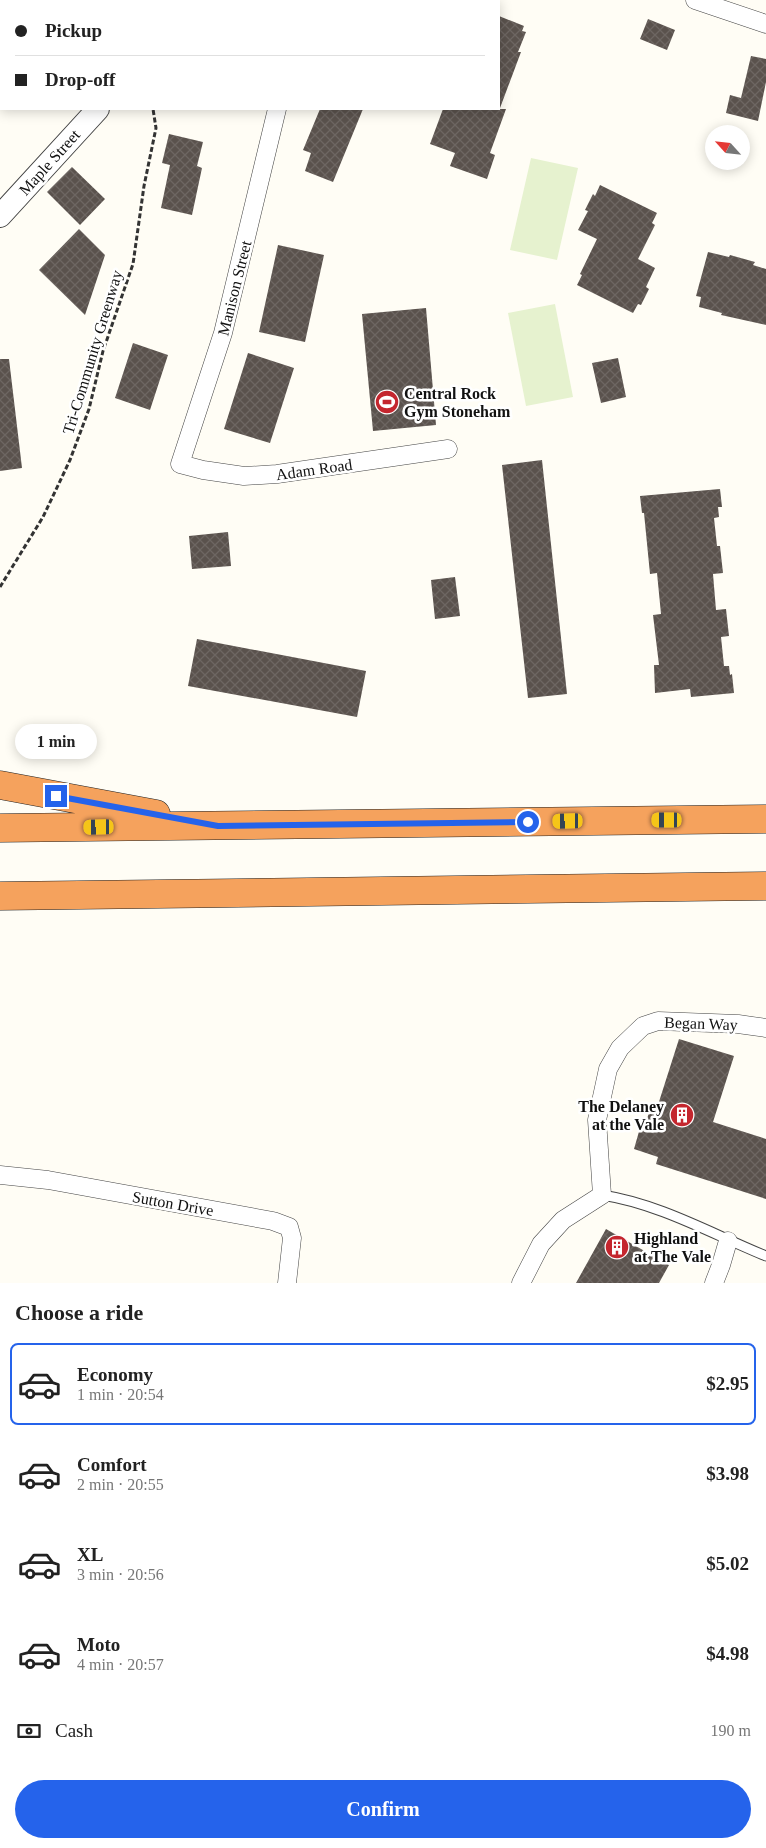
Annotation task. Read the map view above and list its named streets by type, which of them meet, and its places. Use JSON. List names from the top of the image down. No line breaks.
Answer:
{"streets":{"street":["Maple Street","Manison Street","Adam Road","Began Way","Sutton Drive"],"path":["Tri-Community Greenway"]},"crossings":[["Manison Street","Adam Road"]],"places":{"sports":["Central Rock Gym Stoneham"],"building":["The Delaney at the Vale","Highland at The Vale"]},"north":"top left","page":{"banner":["Pickup","Drop-off"],"bubble":"1 min","heading":"Choose a ride","list":[{"name":"Economy","note":"1 min · 20:54","value":"$2.95"},{"name":"Comfort","note":"2 min · 20:55","value":"$3.98"},{"name":"XL","note":"3 min · 20:56","value":"$5.02"},{"name":"Moto","note":"4 min · 20:57","value":"$4.98"}],"pay":["Cash","190 m"],"buttons":"Confirm"}}
